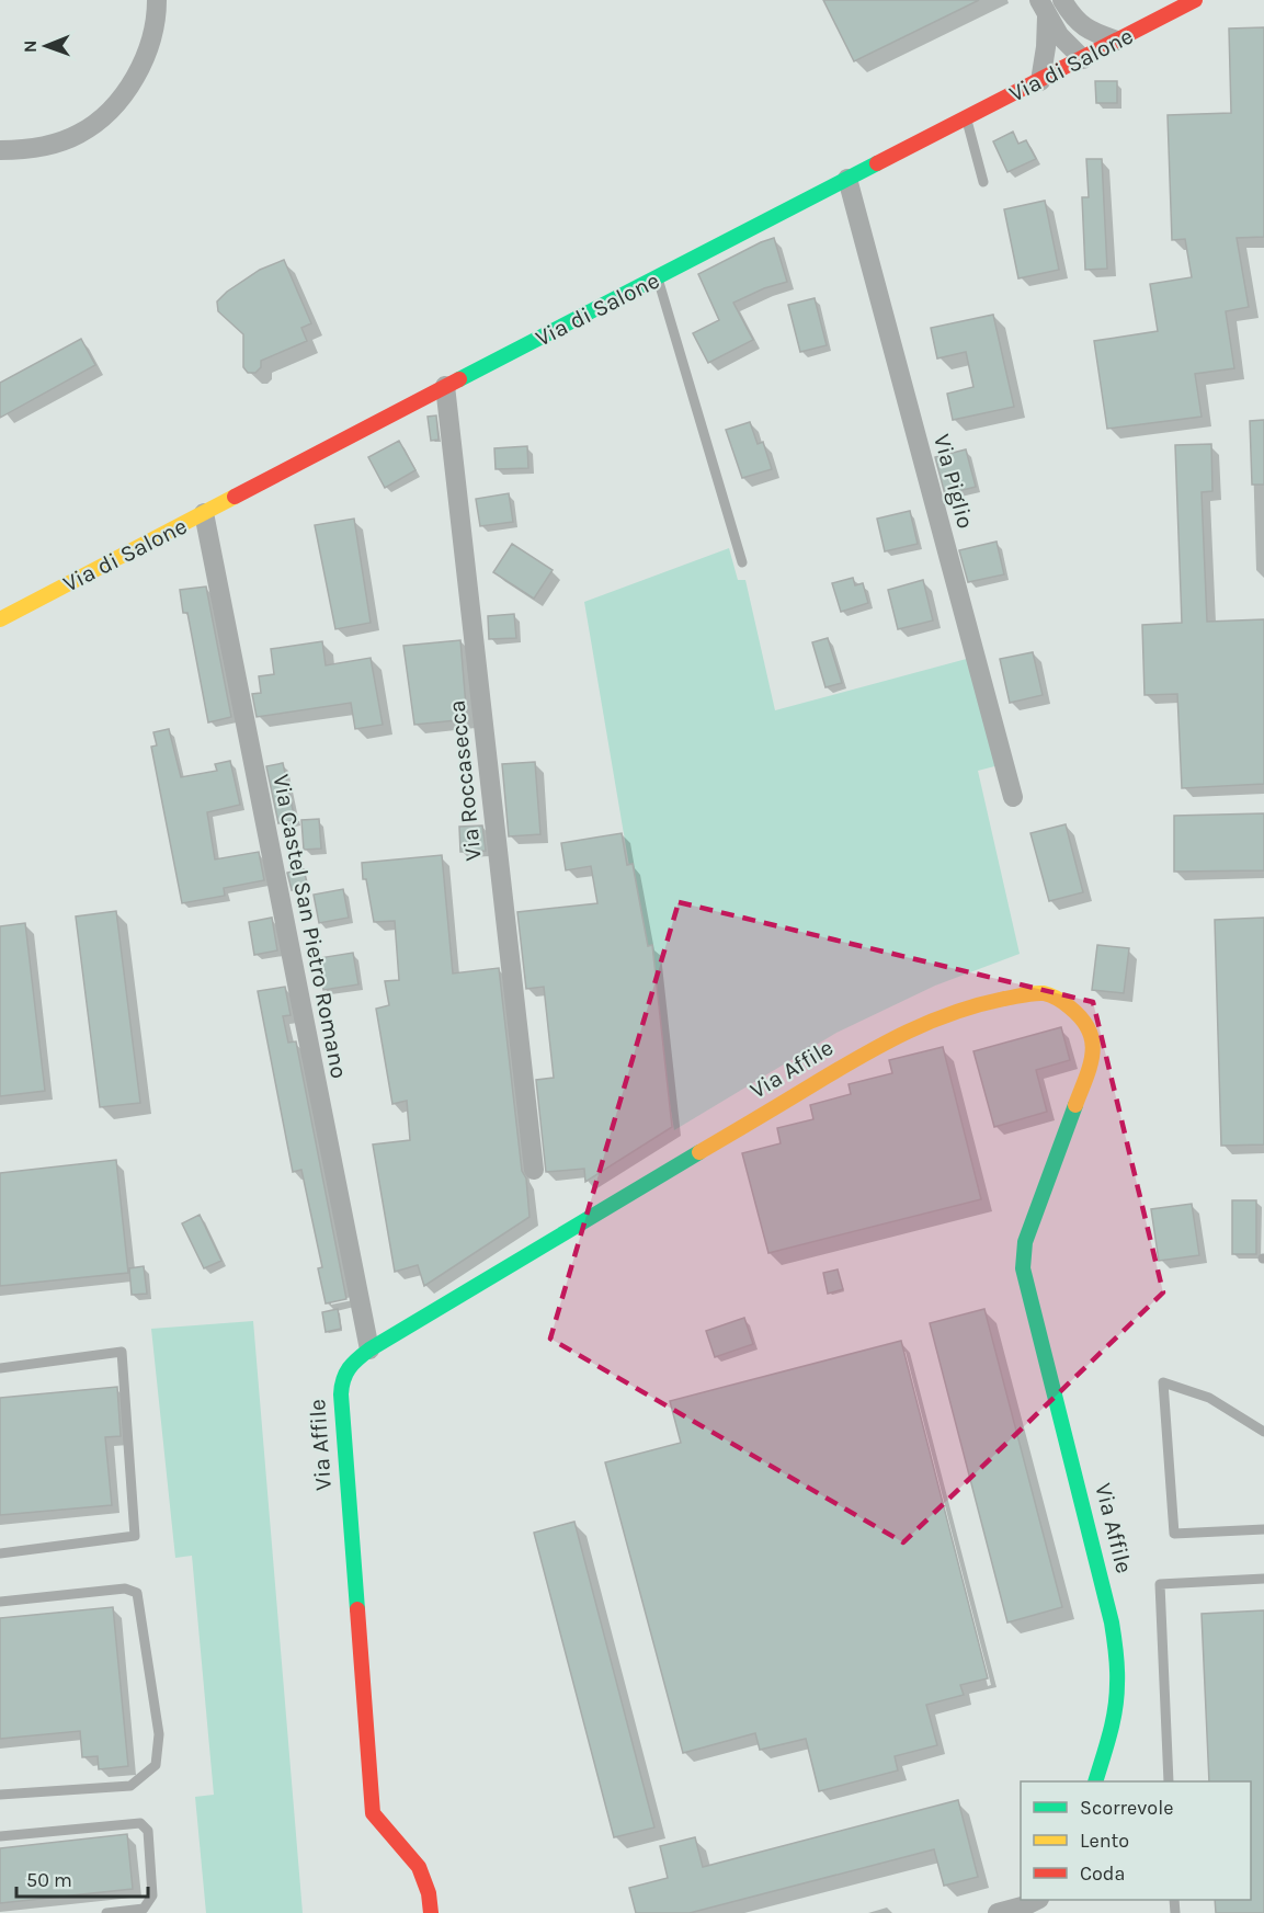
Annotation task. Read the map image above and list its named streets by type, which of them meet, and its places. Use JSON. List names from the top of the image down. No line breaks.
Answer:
{"streets":{"street":["Via di Salone","Via Piglio","Via Roccasecca","Via Castel San Pietro Romano","Via Affile"]},"crossings":[["Via di Salone","Via Piglio"],["Via di Salone","Via Roccasecca"],["Via di Salone","Via Castel San Pietro Romano"],["Via Castel San Pietro Romano","Via Affile"]],"legend":["Scorrevole","Lento","Coda"],"scale_bar":"50 m","north":"left"}
